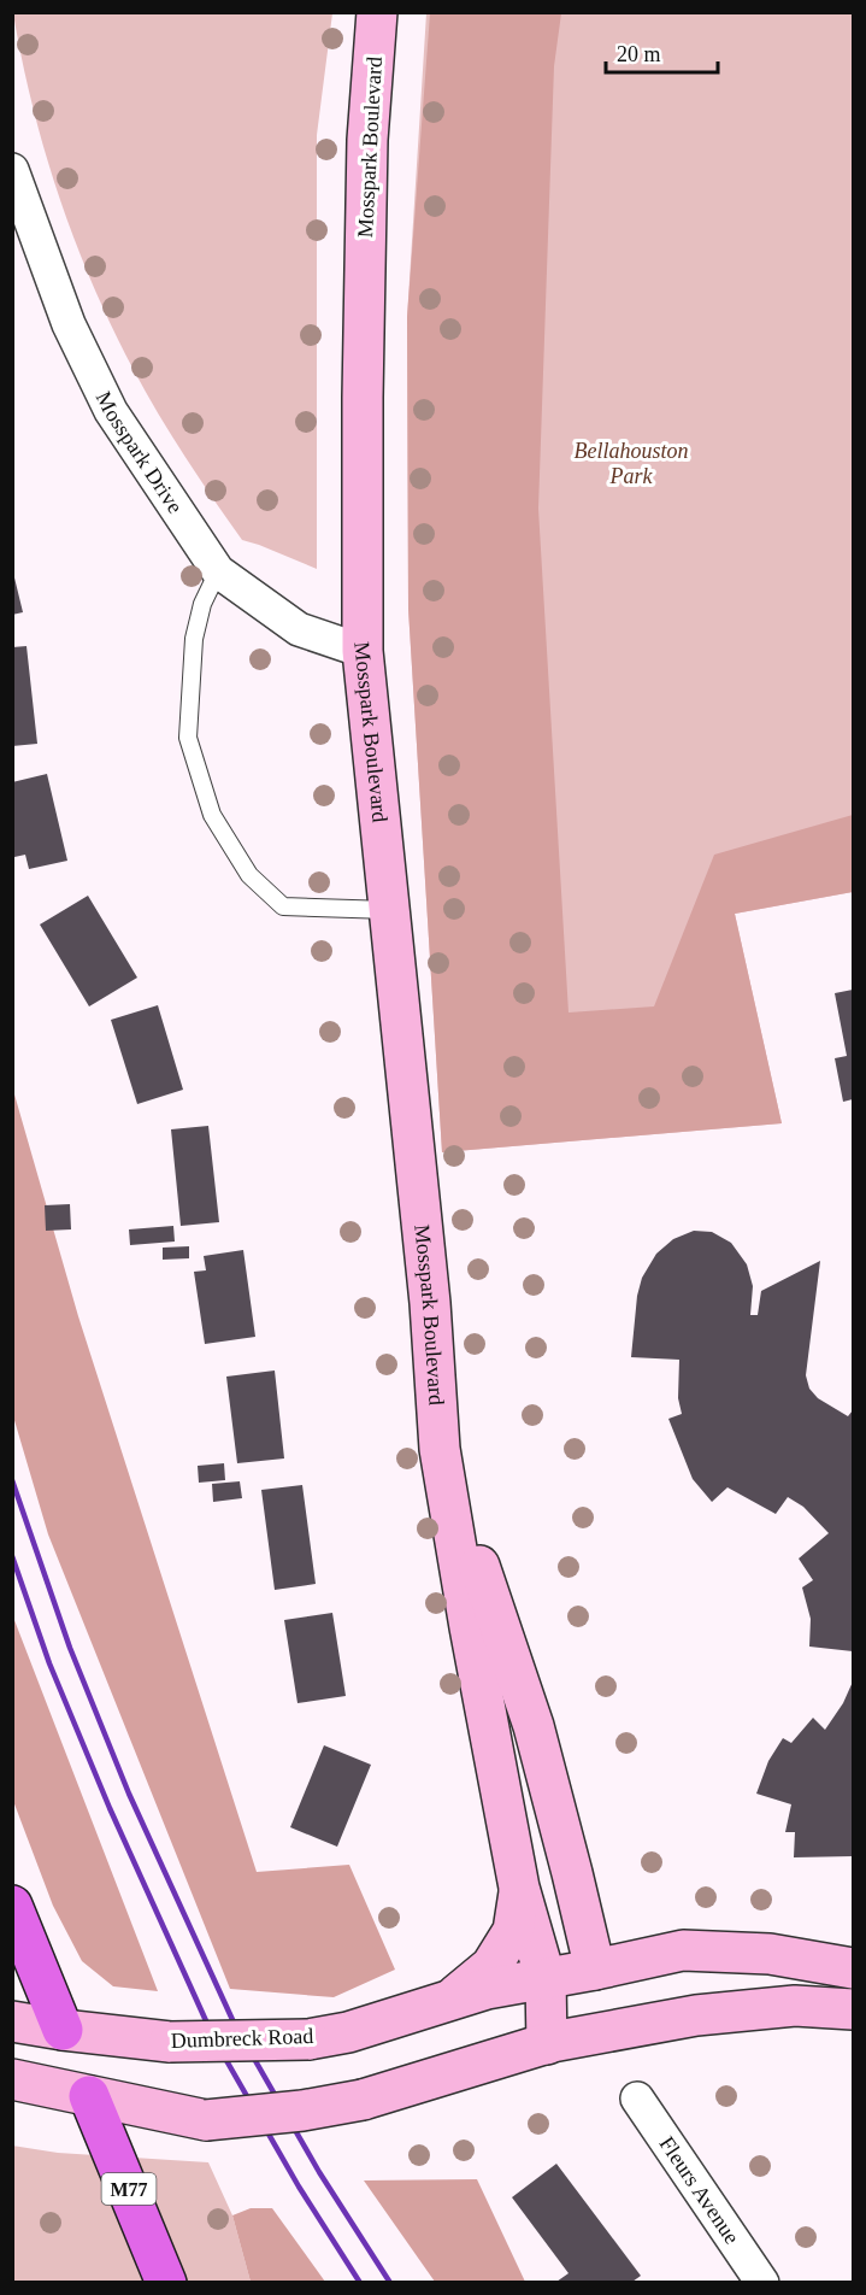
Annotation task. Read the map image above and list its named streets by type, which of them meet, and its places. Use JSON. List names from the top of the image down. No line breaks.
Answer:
{"streets":{"highway":["M77"],"street":["Mosspark Boulevard","Mosspark Drive","Dumbreck Road","Fleurs Avenue"]},"crossings":[["Mosspark Boulevard","Mosspark Drive"],["Mosspark Boulevard","Dumbreck Road"]],"parks":["Bellahouston Park"],"scale_bar":"20 m"}
